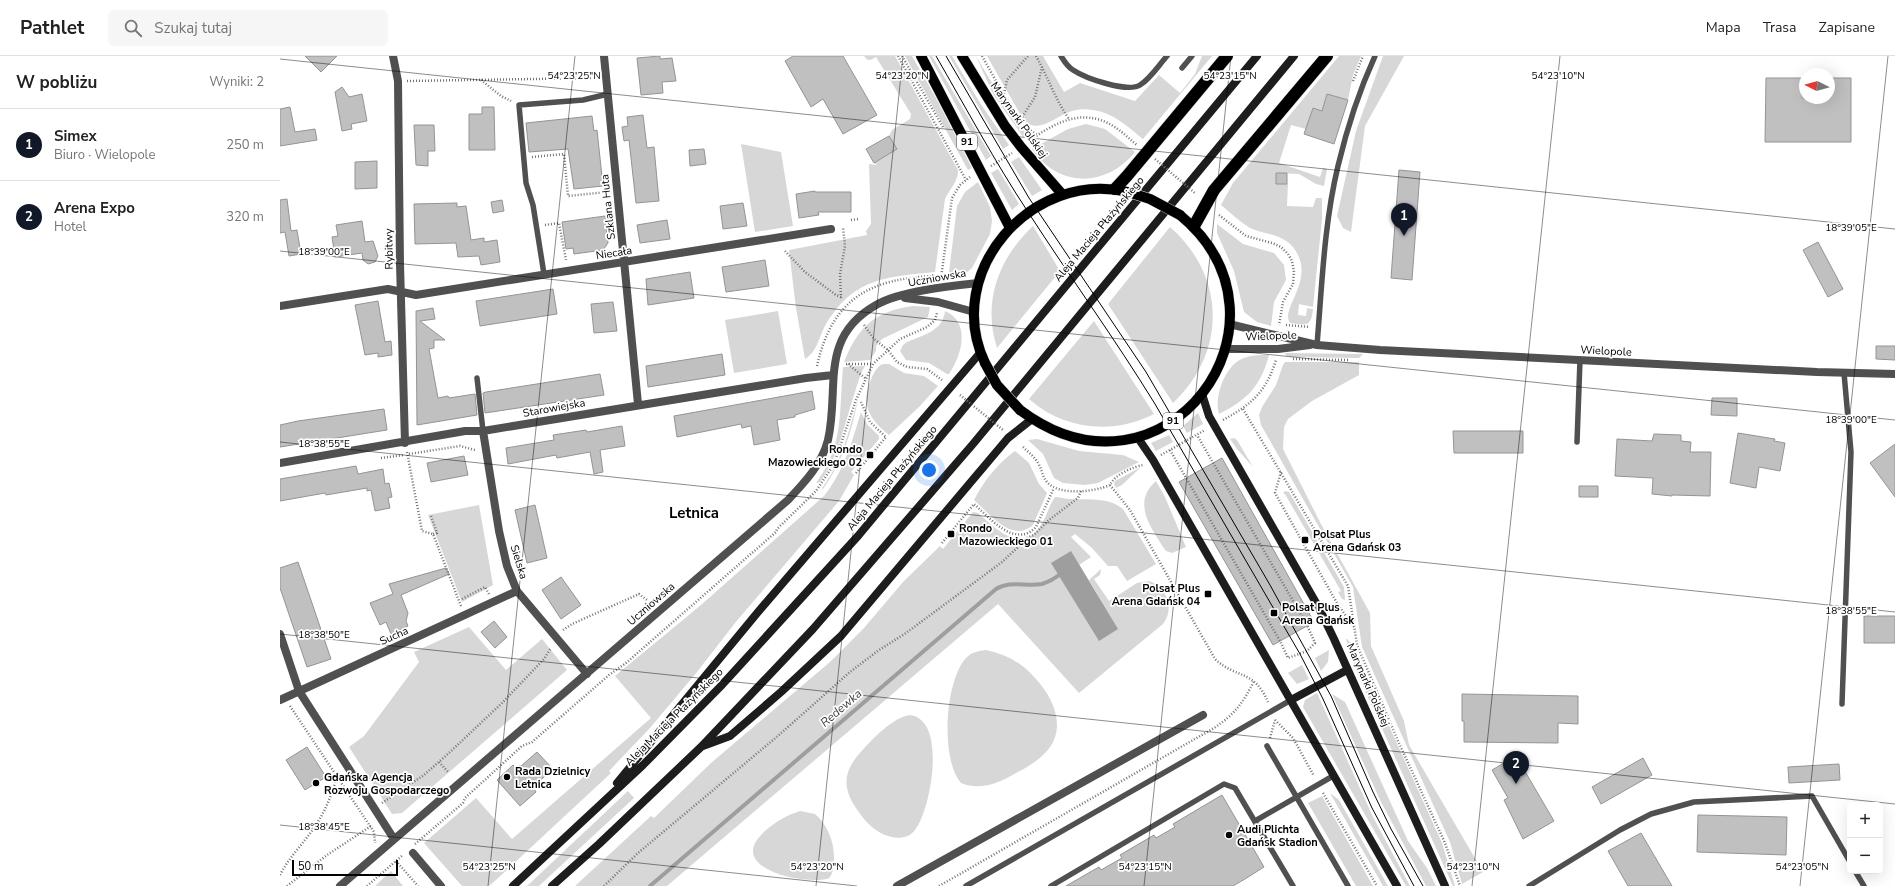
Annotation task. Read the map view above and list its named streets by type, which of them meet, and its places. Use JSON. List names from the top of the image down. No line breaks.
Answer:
{"streets":{"main road":["Marynarki Polskiej","91","Aleja Macieja Płażyńskiego"],"street":["Szklana Huta","Rybitwy","Niecała","Uczniowska","Wielopole","Starowiejska","Sielska","Sucha"]},"crossings":[["Marynarki Polskiej","91"],["91","Uczniowska"],["91","Wielopole"],["Szklana Huta","Niecała"],["Szklana Huta","Starowiejska"],["Rybitwy","Niecała"],["Rybitwy","Starowiejska"],["Uczniowska","Starowiejska"],["Uczniowska","Sielska"],["Starowiejska","Sielska"],["Sielska","Sucha"]],"districts":["Letnica"],"water":["Redewka"],"places":{"transit":["Rondo Mazowieckiego 02","Rondo Mazowieckiego 01","Polsat Plus Arena Gdańsk 03","Polsat Plus Arena Gdańsk 04","Polsat Plus Arena Gdańsk"],"other":["Rada Dzielnicy Letnica","Gdańska Agencja Rozwoju Gospodarczego","Audi Plichta Gdańsk Stadion"]},"scale_bar":"50 m","north":"left","page":{"header":"Pathlet","search":"Szukaj tutaj","nav":["Mapa","Trasa","Zapisane"],"heading":["W pobliżu","Wyniki: 2"],"list":[{"mark":"1","name":"Simex","note":"Biuro · Wielopole","value":"250 m"},{"mark":"2","name":"Arena Expo","note":"Hotel","value":"320 m"}],"pins":["1","2"],"map_buttons":["+","−"],"scale":"50 m"},"coordinates":["54°23'25\"N","54°23'20\"N","54°23'15\"N","54°23'10\"N","18°39'05\"E","18°39'00\"E","18°38'55\"E","18°38'50\"E","18°38'45\"E","54°23'05\"N"]}
